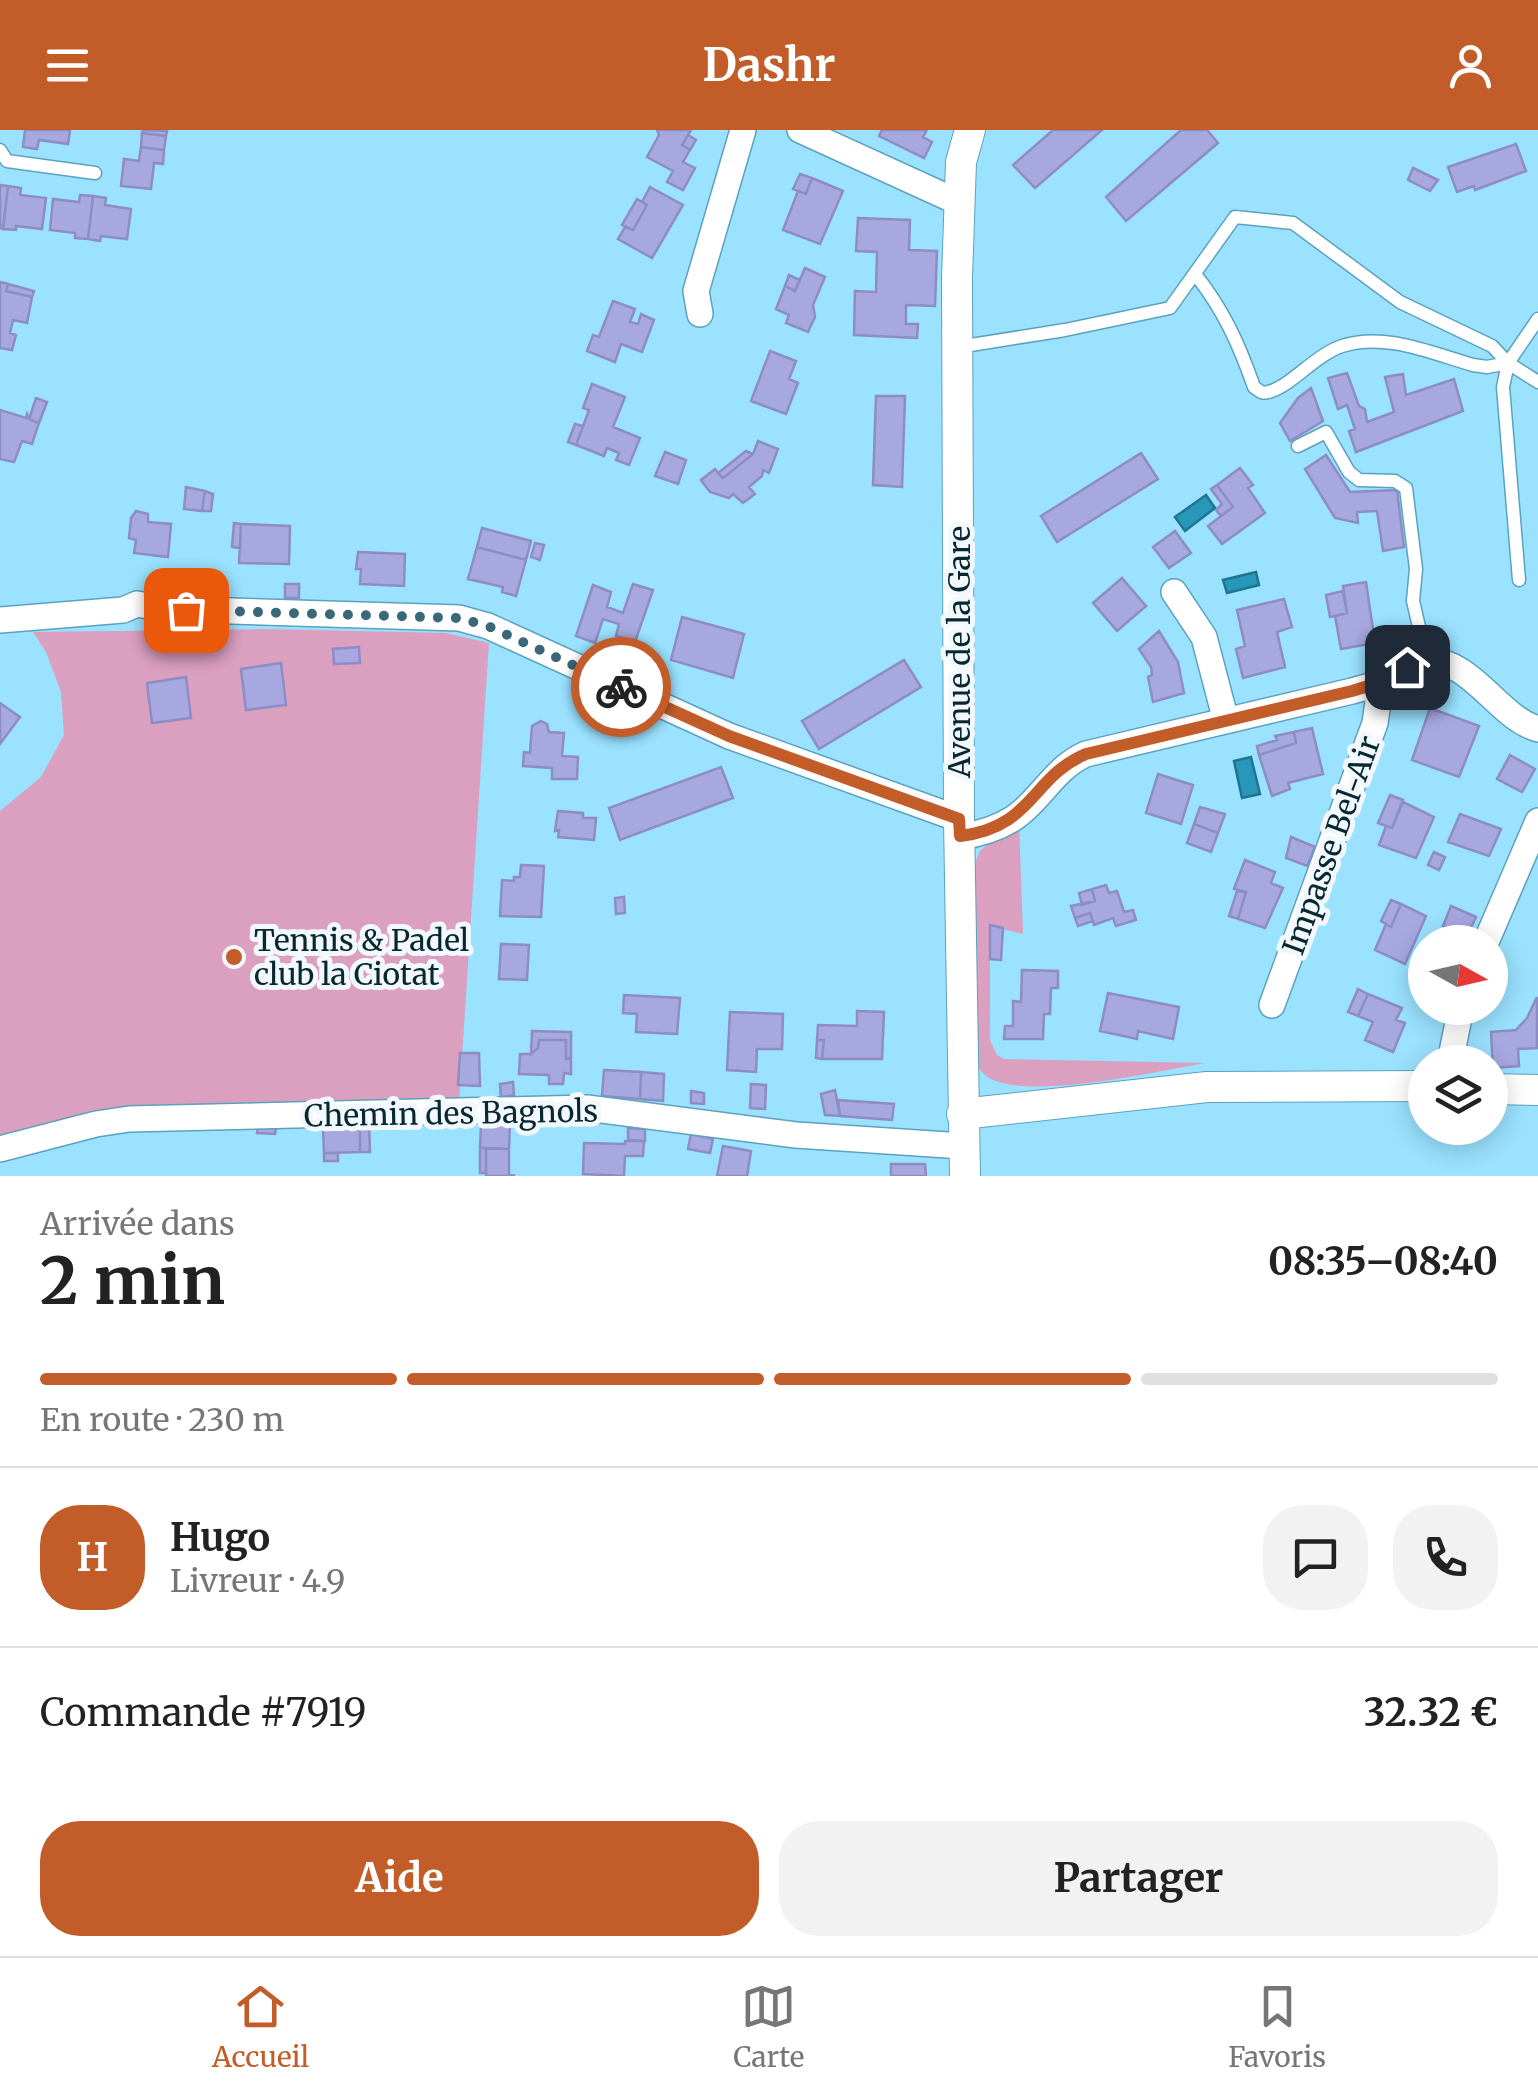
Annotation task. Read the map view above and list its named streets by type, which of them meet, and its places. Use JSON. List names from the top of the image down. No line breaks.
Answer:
{"streets":{"street":["Avenue de la Gare","Impasse Bel-Air","Chemin des Bagnols"]},"crossings":[["Avenue de la Gare","Chemin des Bagnols"]],"places":["Tennis & Padel club la Ciotat"],"north":"right","page":{"header":"Dashr","heading":["2 min","Arrivée dans","08:35–08:40"],"panel":["Hugo","Livreur · 4.9","Commande #7919","32.32 €"],"bar":"En route · 230 m","round":"H","buttons":["Aide","Partager"],"tabs":["Accueil","Carte","Favoris"]}}
